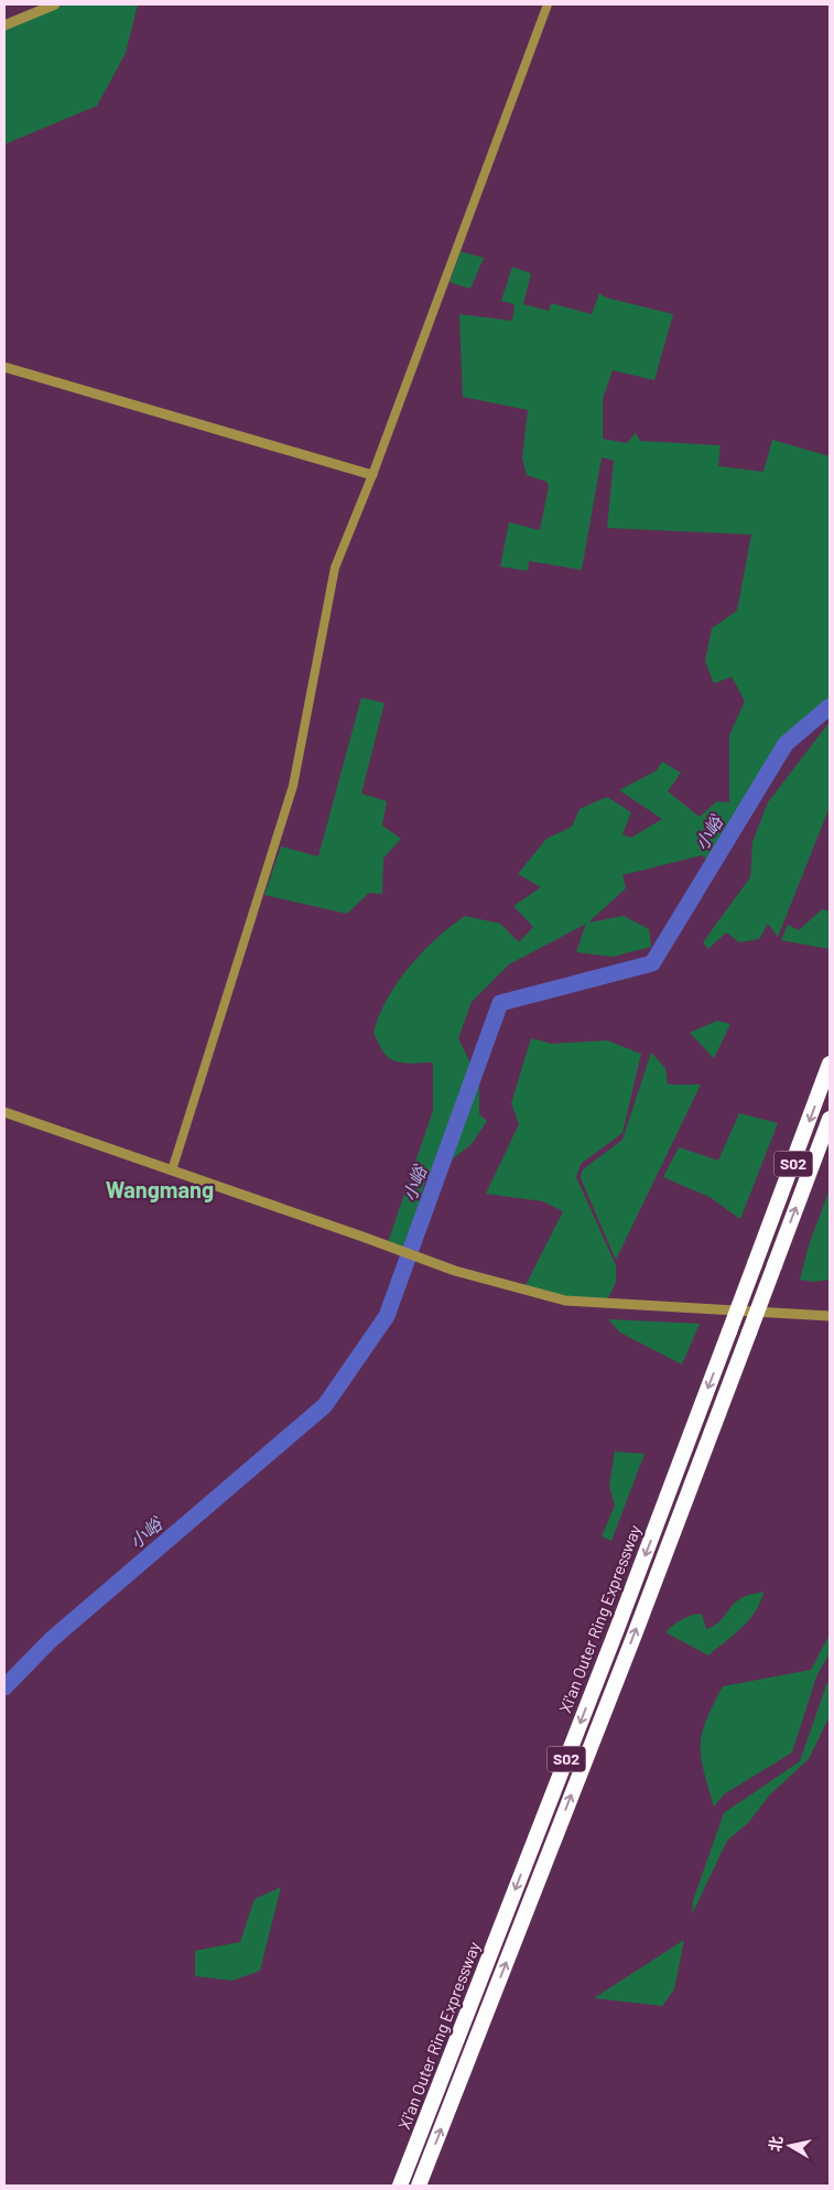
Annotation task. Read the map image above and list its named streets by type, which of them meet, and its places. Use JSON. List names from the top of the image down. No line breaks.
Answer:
{"streets":{"highway":["S02","Xi'an Outer Ring Expressway"]},"districts":["Wangmang"],"water":["小峪"],"north":"left"}
